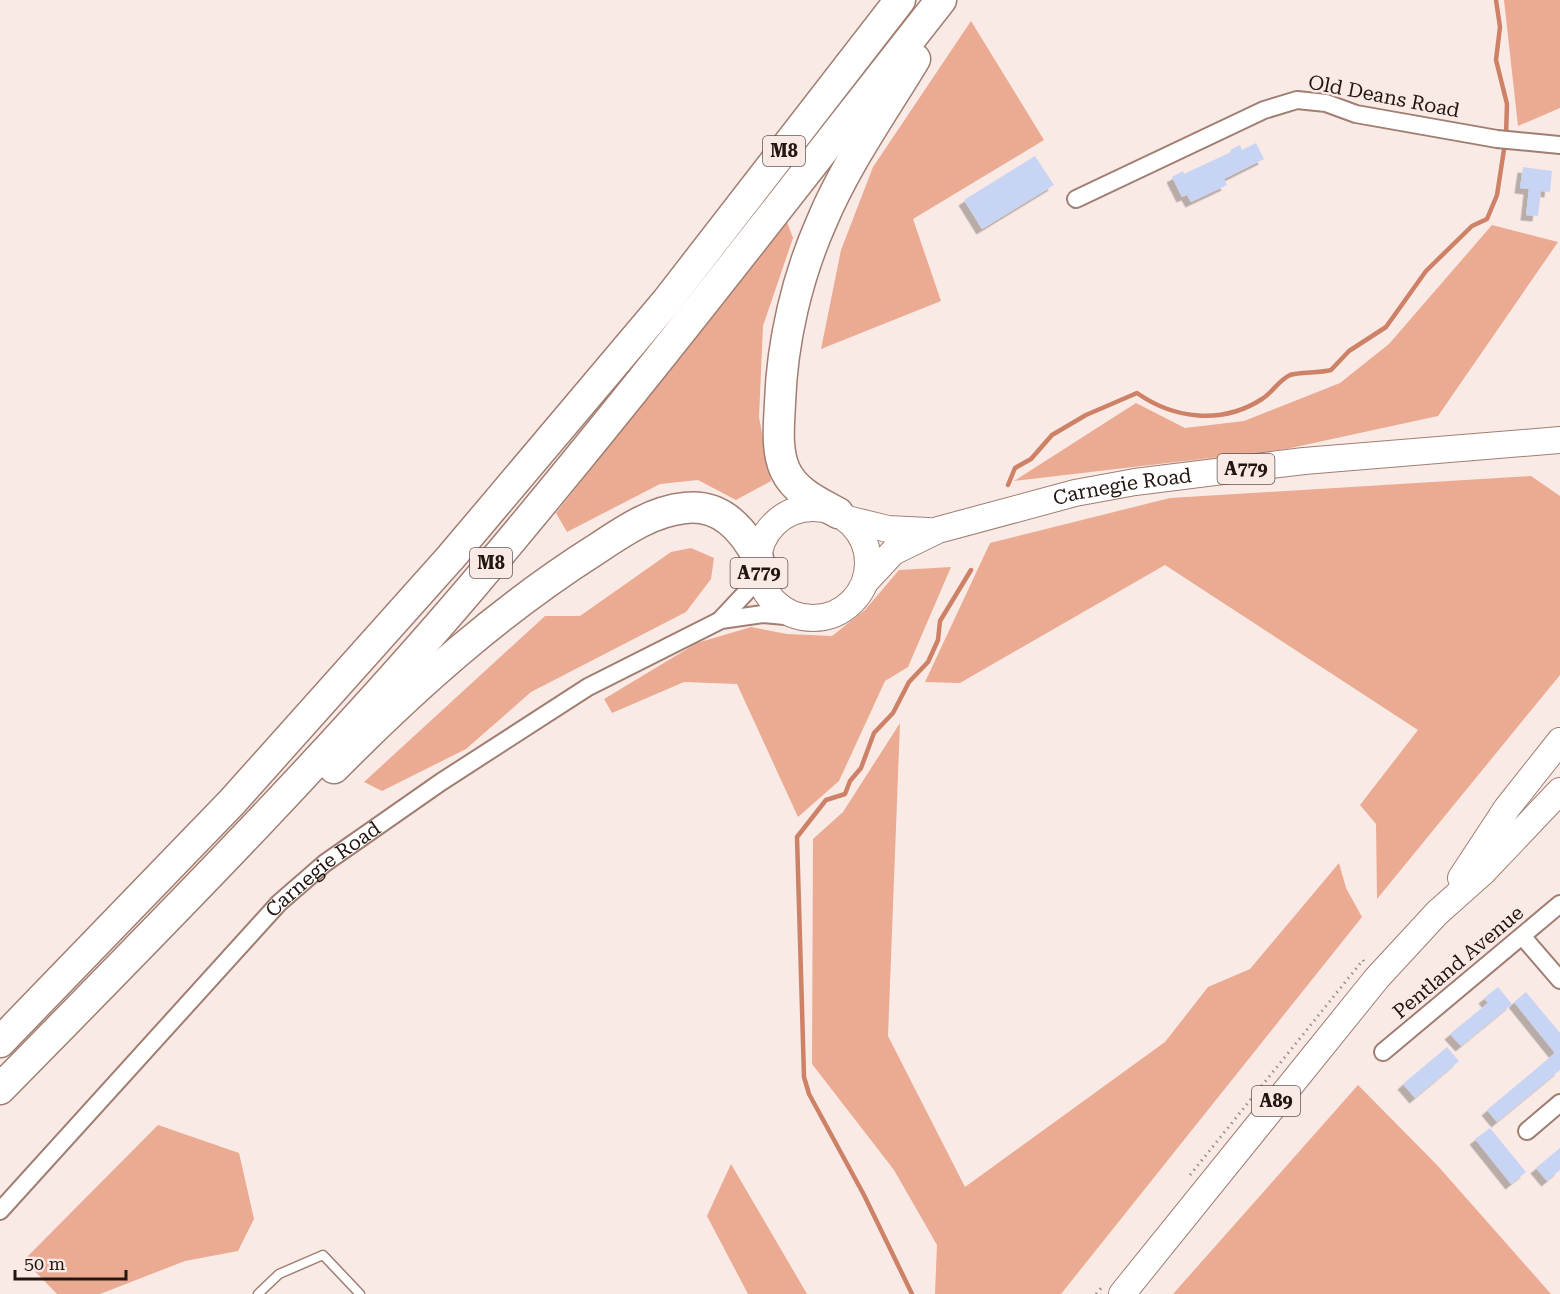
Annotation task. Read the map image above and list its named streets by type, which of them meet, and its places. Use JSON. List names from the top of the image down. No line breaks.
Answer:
{"streets":{"highway":["M8"],"main road":["A779","Carnegie Road","A89"],"street":["Old Deans Road","Pentland Avenue"]},"crossings":[["M8","A779"],["M8","Carnegie Road"],["A779","Carnegie Road"]],"scale_bar":"50 m"}
